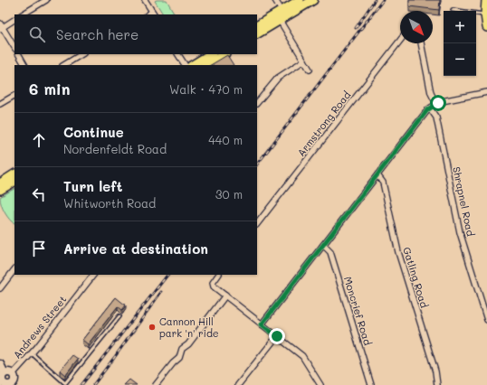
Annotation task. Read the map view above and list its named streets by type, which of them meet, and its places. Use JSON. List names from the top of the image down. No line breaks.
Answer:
{"streets":{"street":["Armstrong Road","Shrapnel Road","Gatling Road","Moncrief Road","Andrews Street"]},"places":["Cannon Hill park 'n' ride"],"north":"bottom right","page":{"map_buttons":["+","−"],"search":"Search here","heading":["6 min","Walk · 470 m"],"list":[["Continue","Nordenfeldt Road","440 m"],["Turn left","Whitworth Road","30 m"],"Arrive at destination"]}}
